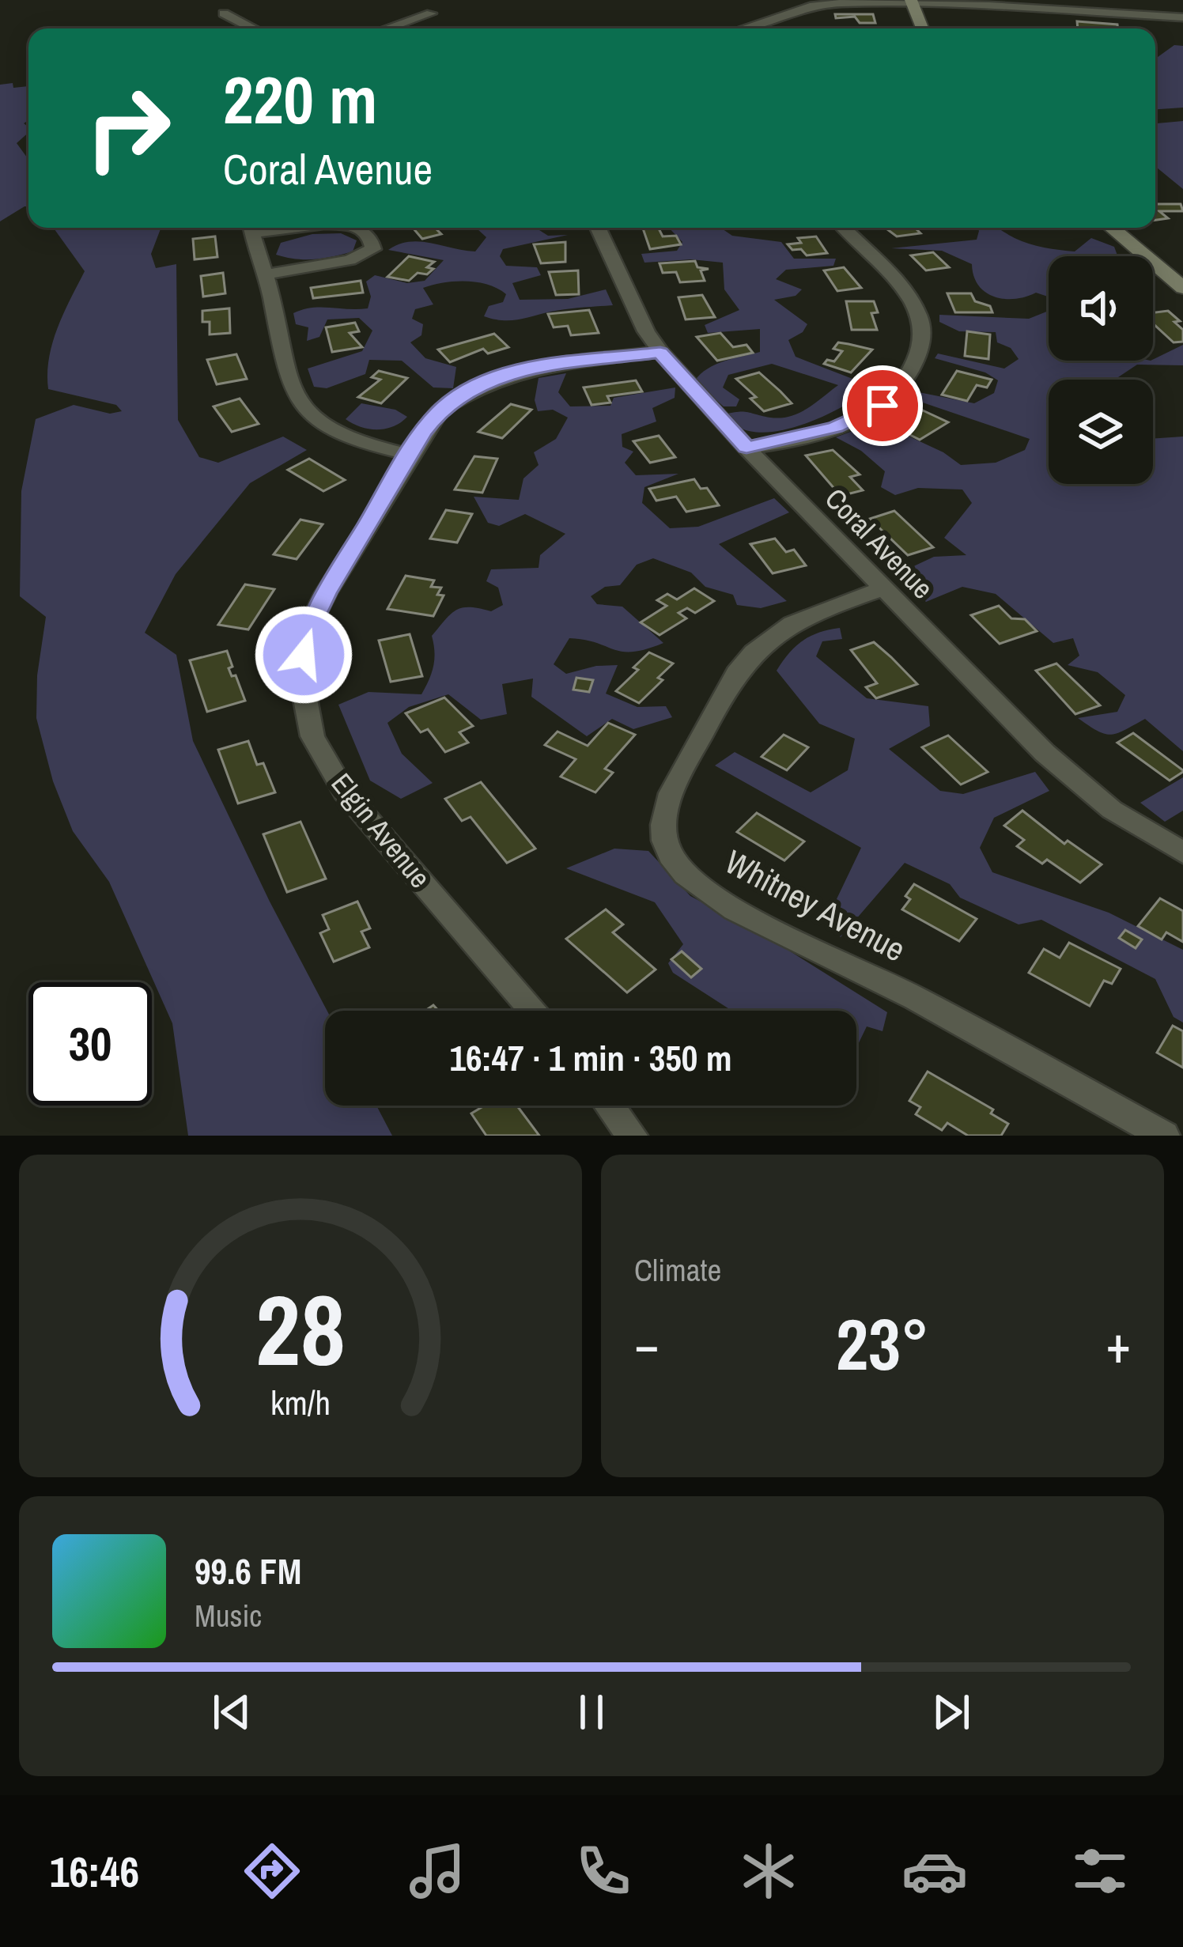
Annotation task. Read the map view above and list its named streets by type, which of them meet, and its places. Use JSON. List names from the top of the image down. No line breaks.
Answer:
{"streets":{"street":["Coral Avenue","Elgin Avenue","Whitney Avenue"]},"crossings":[["Coral Avenue","Elgin Avenue"],["Coral Avenue","Whitney Avenue"]],"page":{"turn":["220 m","Coral Avenue"],"limit":"30","trip":"16:47 · 1 min · 350 m","tile":"Climate","heat":["−","23°","+"],"song":["99.6 FM","Music"],"tabs":"16:46","gauge":["28","km/h"]}}
